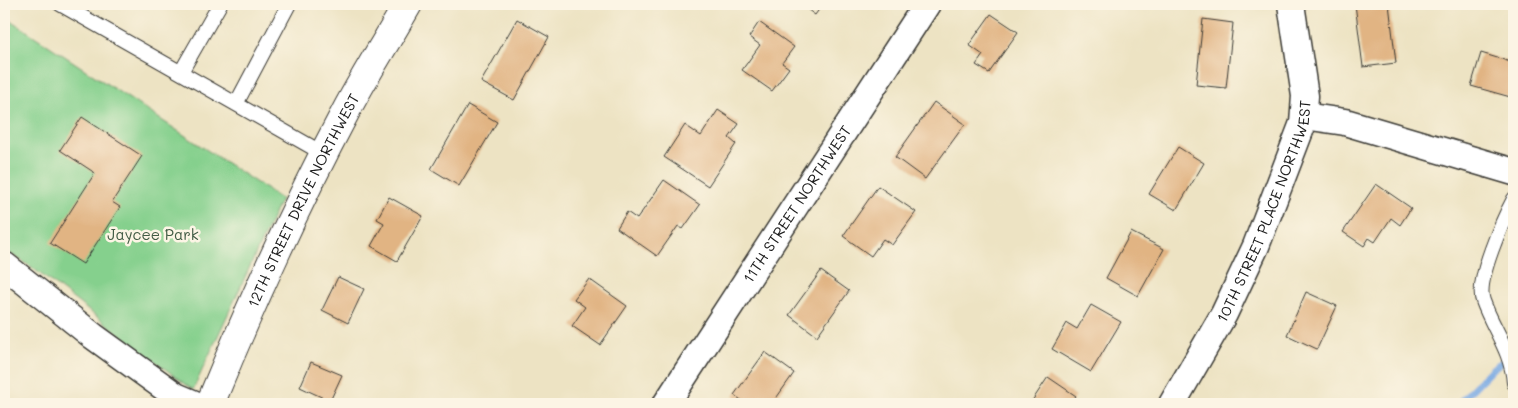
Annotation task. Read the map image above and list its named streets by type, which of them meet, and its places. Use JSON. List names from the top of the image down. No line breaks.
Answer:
{"streets":{"street":["12TH STREET DRIVE NORTHWEST","11TH STREET NORTHWEST","10TH STREET PLACE NORTHWEST"]},"parks":["Jaycee Park"]}
